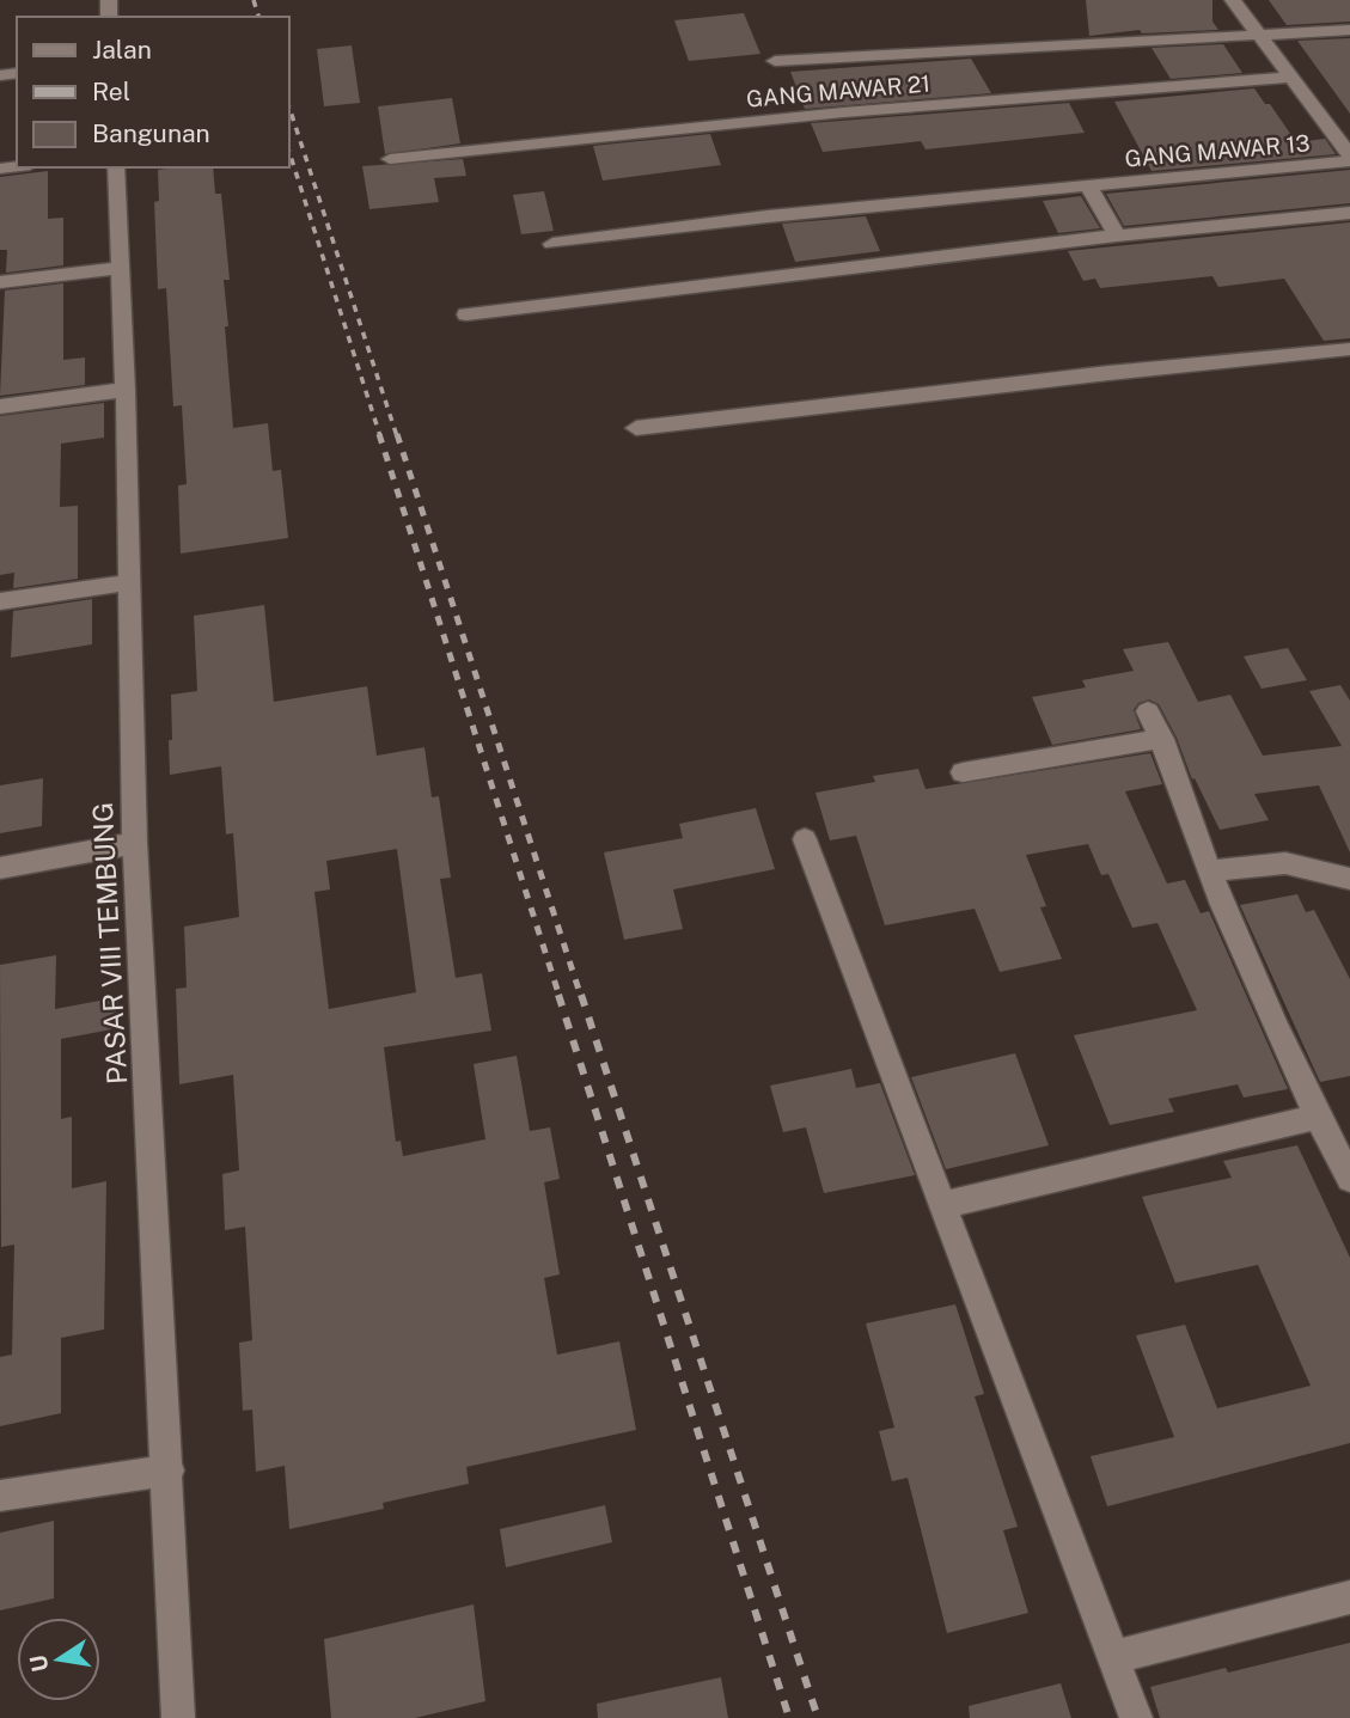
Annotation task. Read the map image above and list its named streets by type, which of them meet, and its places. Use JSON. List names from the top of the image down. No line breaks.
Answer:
{"streets":{"street":["GANG MAWAR 21","GANG MAWAR 13","PASAR VIII TEMBUNG"]},"legend":["Jalan","Rel","Bangunan"],"north":"left"}
